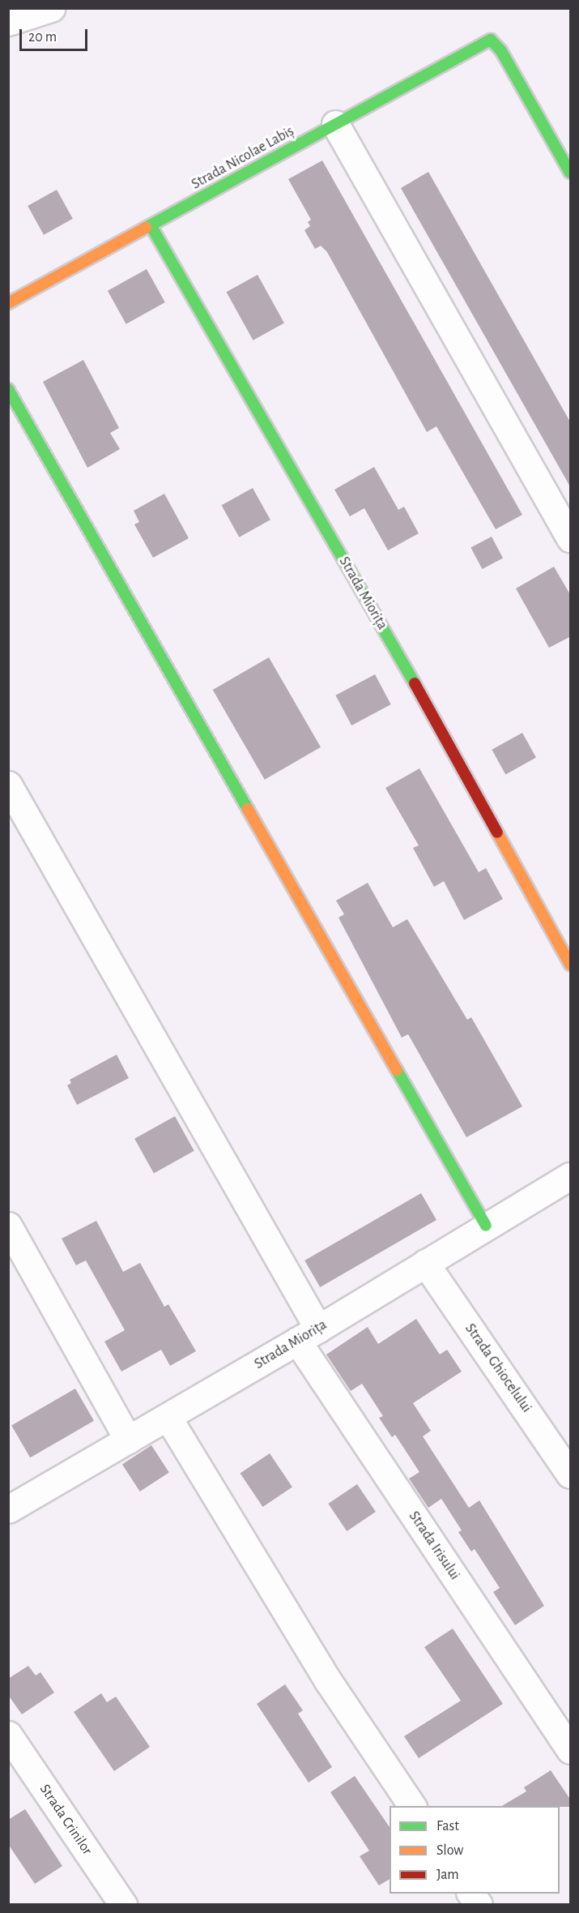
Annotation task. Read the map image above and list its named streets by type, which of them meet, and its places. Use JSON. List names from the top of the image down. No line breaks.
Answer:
{"streets":{"street":["Strada Nicolae Labiș","Strada Miorița","Strada Ghiocelului","Strada Irisului","Strada Crinilor"]},"crossings":[["Strada Nicolae Labiș","Strada Miorița"],["Strada Miorița","Strada Ghiocelului"],["Strada Miorița","Strada Irisului"]],"legend":["Fast","Slow","Jam"],"scale_bar":"20 m"}
